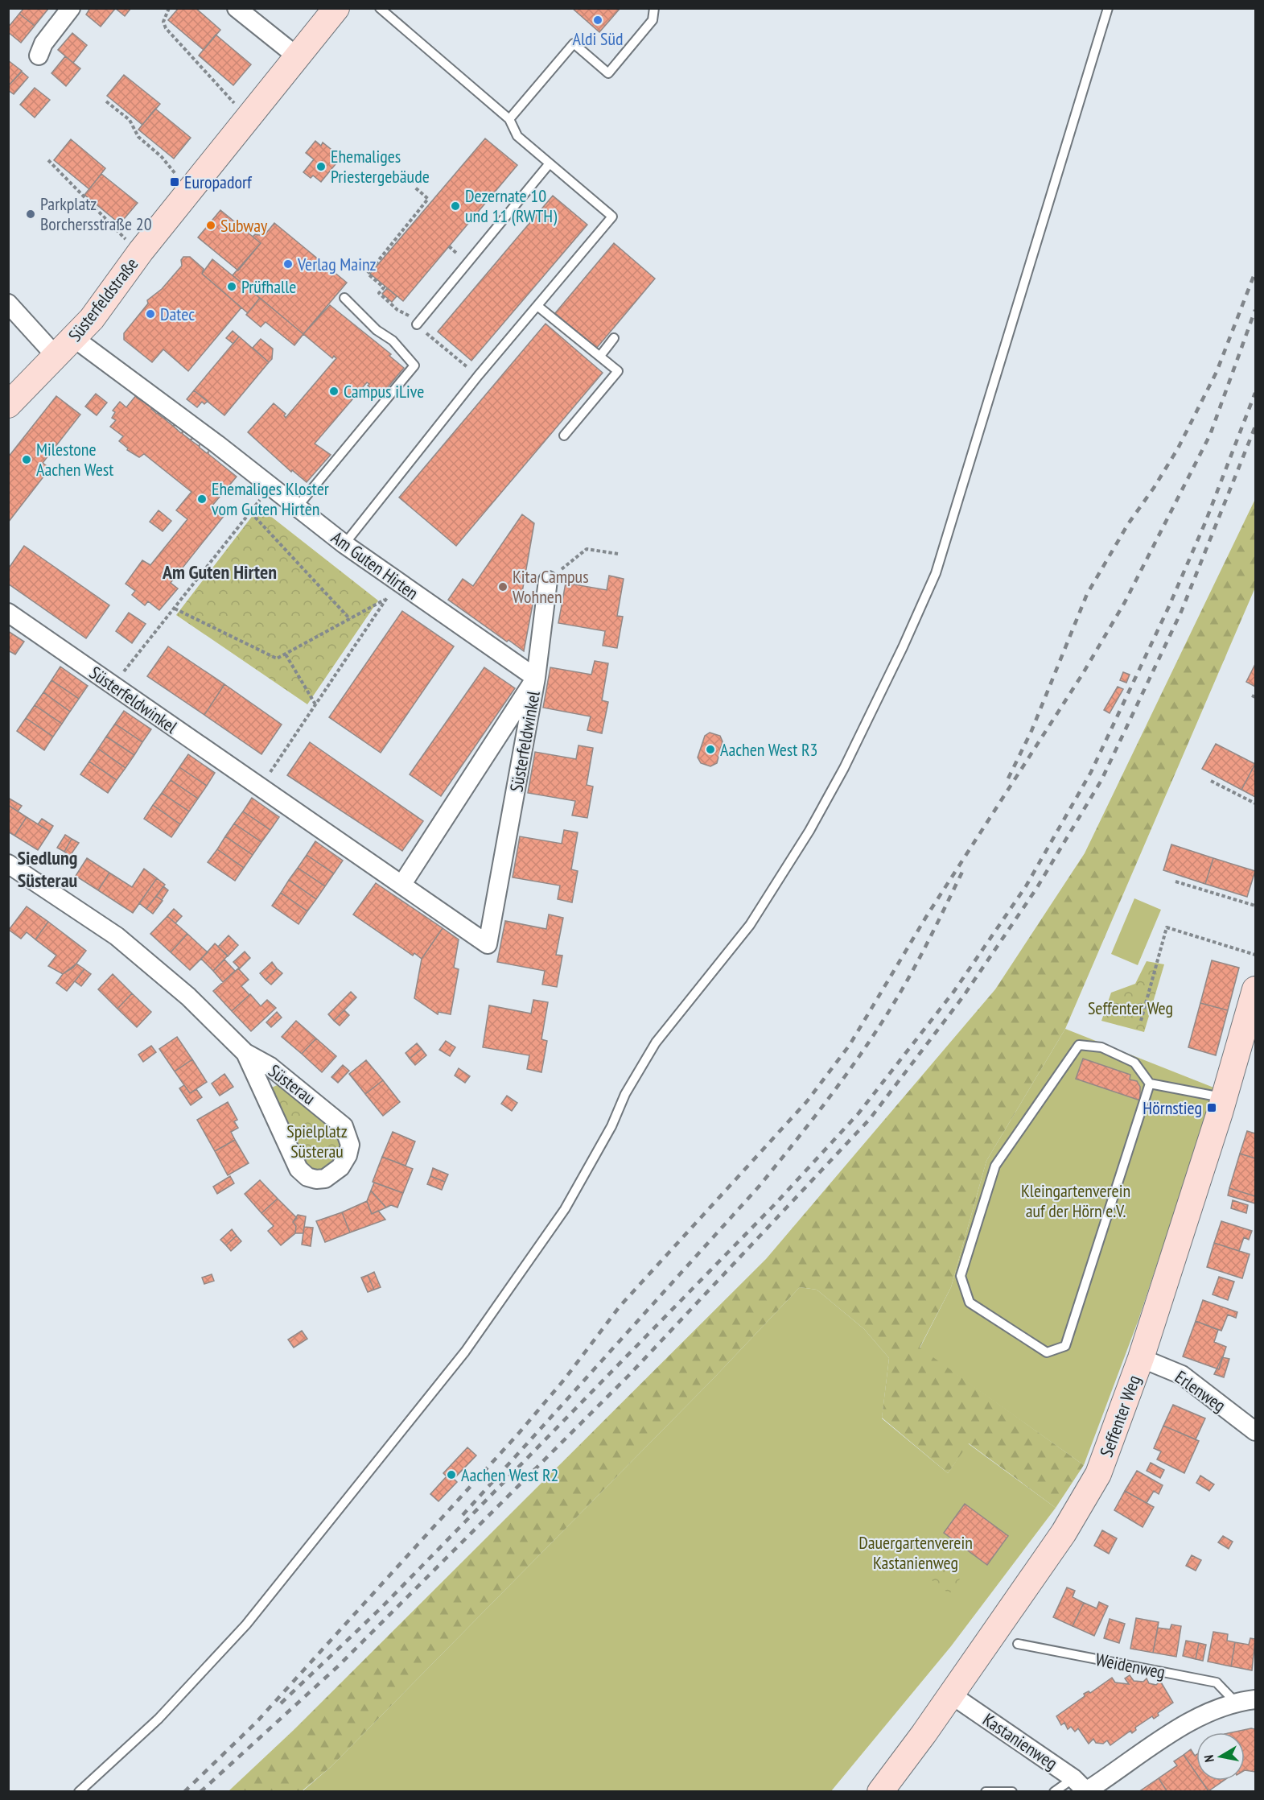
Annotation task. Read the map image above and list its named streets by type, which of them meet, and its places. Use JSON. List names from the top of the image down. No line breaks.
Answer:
{"streets":{"street":["Süsterfeldstraße","Am Guten Hirten","Süsterfeldwinkel","Süsterau","Erlenweg","Seffenter Weg","Kastanienweg"],"lane":["Weidenweg"]},"crossings":[["Süsterfeldstraße","Am Guten Hirten"],["Am Guten Hirten","Süsterfeldwinkel"],["Erlenweg","Seffenter Weg"],["Seffenter Weg","Kastanienweg"]],"districts":["Am Guten Hirten","Siedlung Süsterau"],"parks":["Seffenter Weg","Spielplatz Süsterau","Kleingartenverein auf der Hörn e.V.","Dauergartenverein Kastanienweg"],"places":{"other":["Aldi Süd","Ehemaliges Priestergebäude","Dezernate 10 und 11 (RWTH)","Parkplatz Borchersstraße 20","Subway","Verlag Mainz","Prüfhalle","Datec","Campus iLive","Milestone Aachen West","Ehemaliges Kloster vom Guten Hirten","Kita Campus Wohnen","Aachen West R3","Aachen West R2"],"transit":["Europadorf","Hörnstieg"]},"north":"left"}
